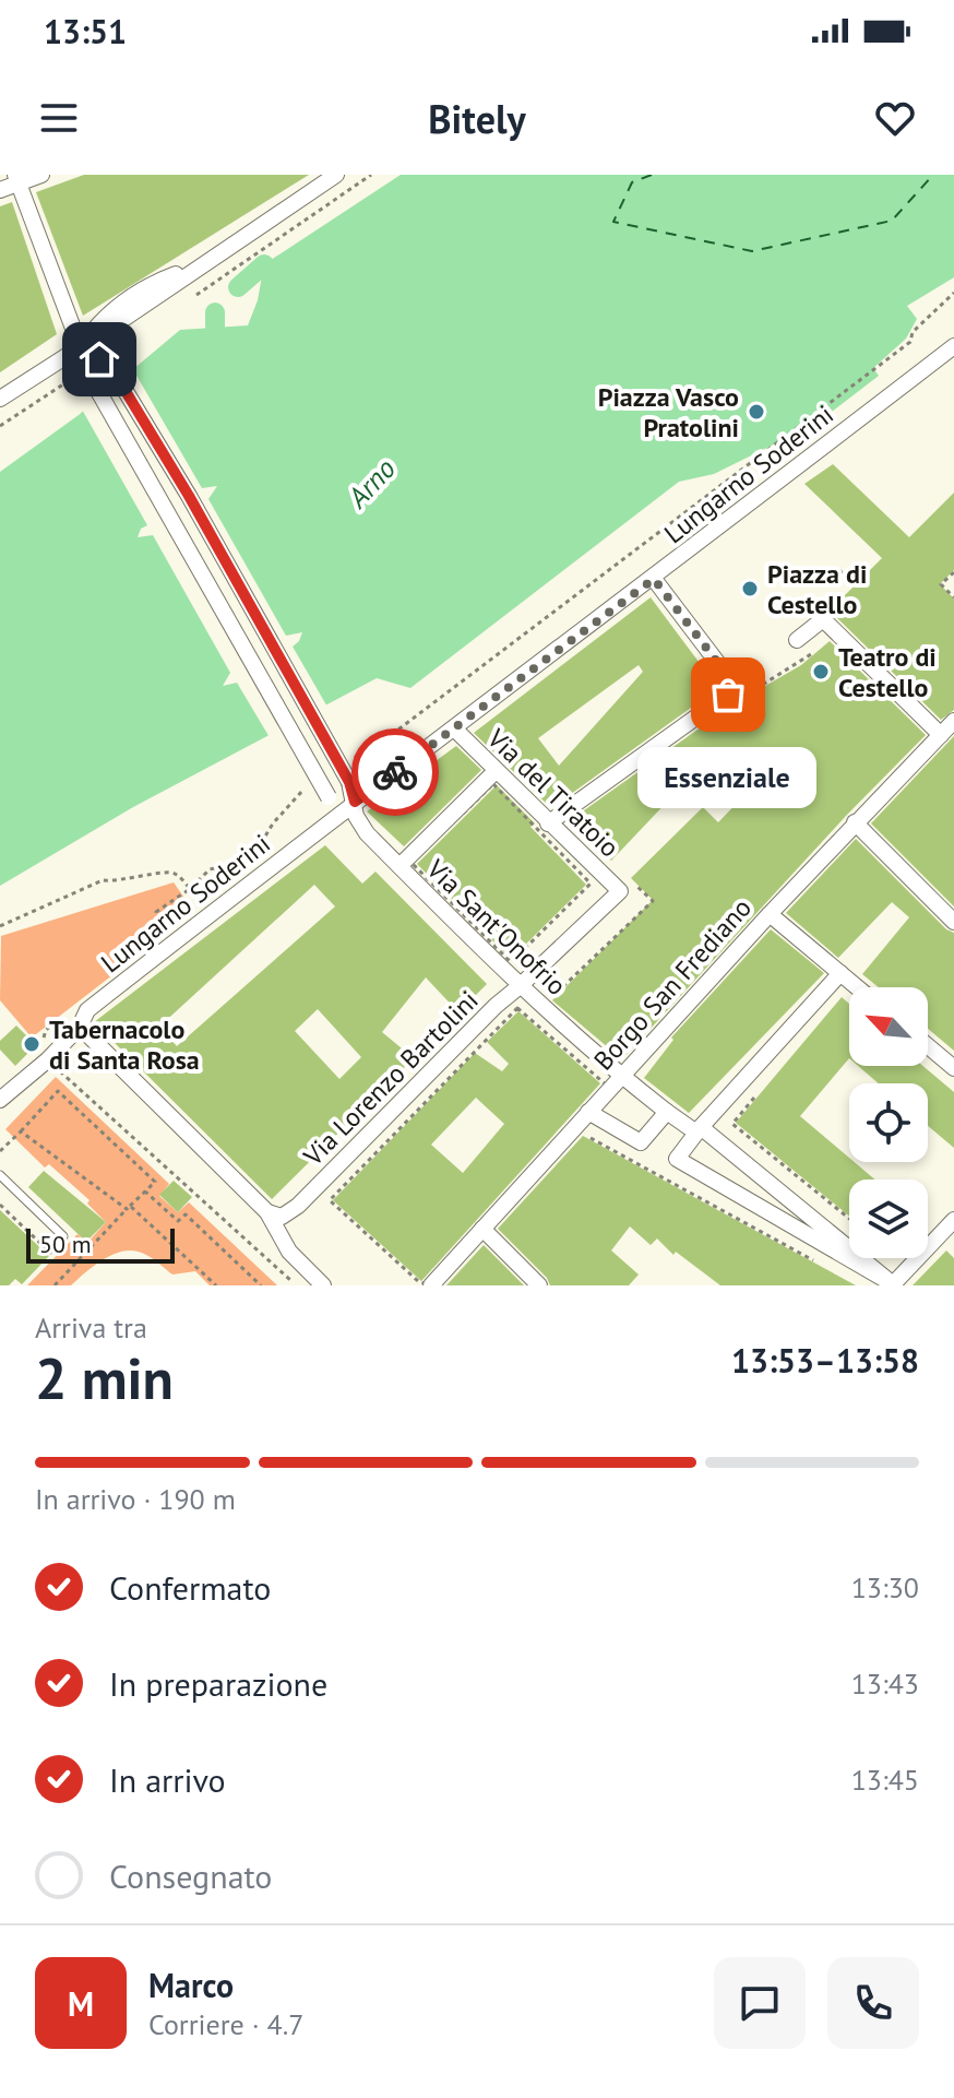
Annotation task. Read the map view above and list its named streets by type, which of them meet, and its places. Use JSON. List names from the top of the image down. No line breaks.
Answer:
{"streets":{"street":["Lungarno Soderini","Via del Tiratoio","Via Sant'Onofrio","Borgo San Frediano","Via Lorenzo Bartolini"]},"crossings":[["Lungarno Soderini","Via del Tiratoio"],["Lungarno Soderini","Via Sant'Onofrio"],["Via del Tiratoio","Via Lorenzo Bartolini"],["Via Sant'Onofrio","Borgo San Frediano"],["Via Sant'Onofrio","Via Lorenzo Bartolini"]],"water":["Arno"],"places":["Piazza Vasco Pratolini","Piazza di Cestello","Teatro di Cestello","Essenziale","Tabernacolo di Santa Rosa"],"scale_bar":"50 m","north":"top left","page":{"status":"13:51","header":"Bitely","bubble":"Essenziale","scale":"50 m","heading":["2 min","Arriva tra","13:53–13:58"],"panel":["Marco","Corriere · 4.7"],"bar":"In arrivo · 190 m","list":[["Confermato","13:30"],["In preparazione","13:43"],["In arrivo","13:45"],"Consegnato"],"round":"M"}}
